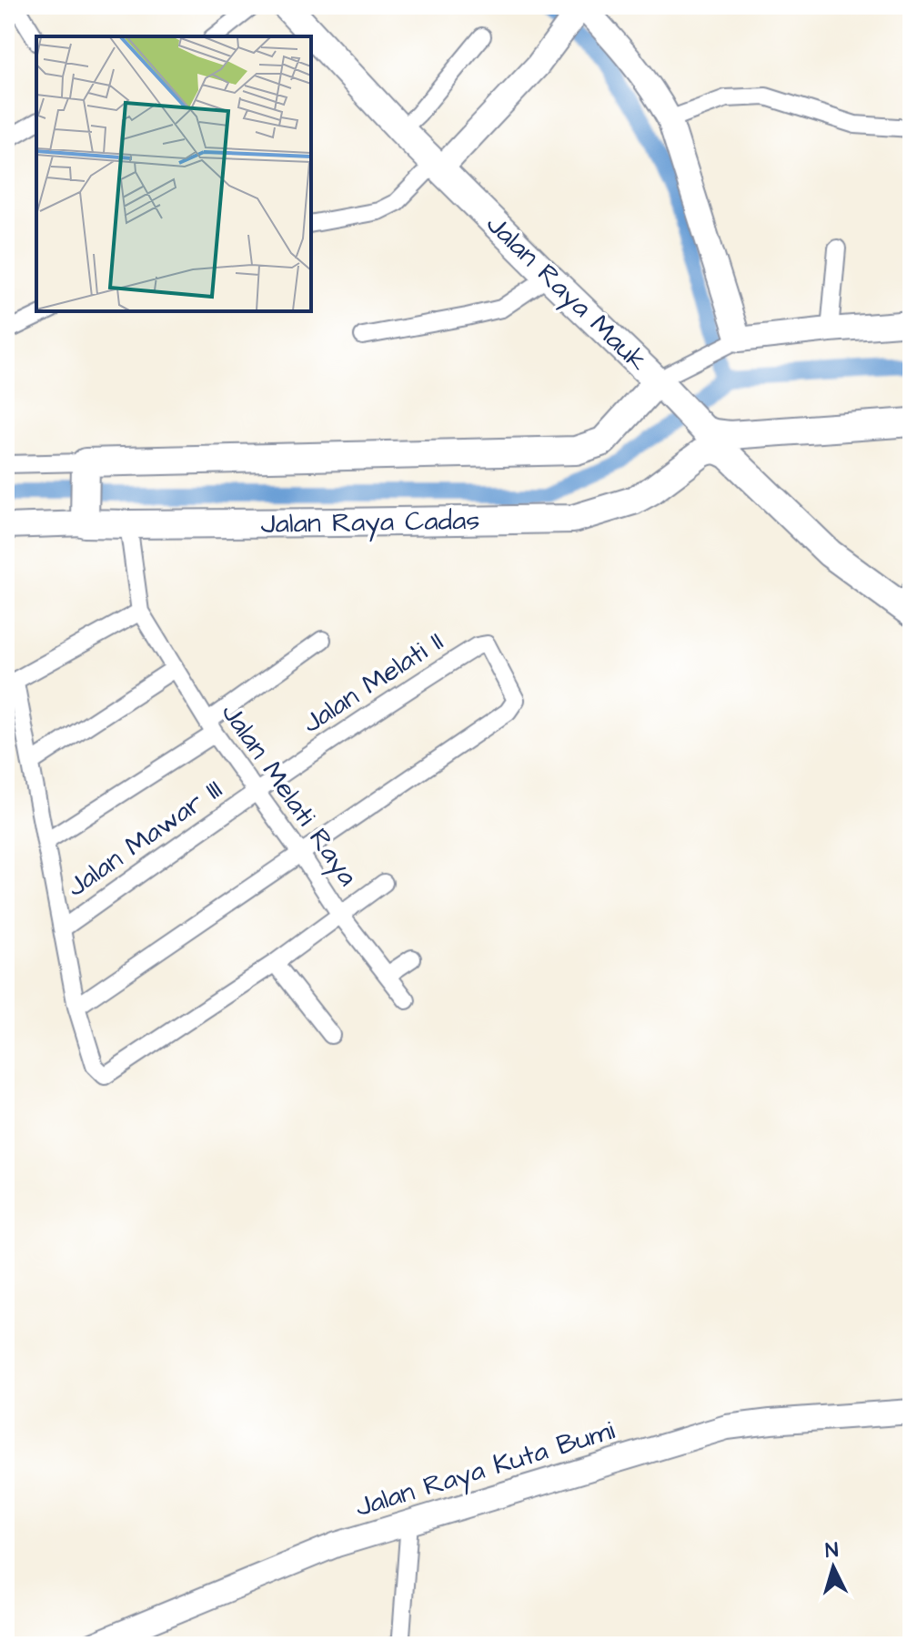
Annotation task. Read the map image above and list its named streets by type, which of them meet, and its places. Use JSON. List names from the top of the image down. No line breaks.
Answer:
{"streets":{"main road":["Jalan Raya Mauk","Jalan Raya Cadas"],"street":["Jalan Melati II","Jalan Melati Raya","Jalan Mawar III","Jalan Raya Kuta Bumi"]},"crossings":[["Jalan Raya Mauk","Jalan Raya Cadas"],["Jalan Melati II","Jalan Melati Raya"],["Jalan Melati II","Jalan Mawar III"],["Jalan Melati Raya","Jalan Mawar III"]],"north":"top"}
